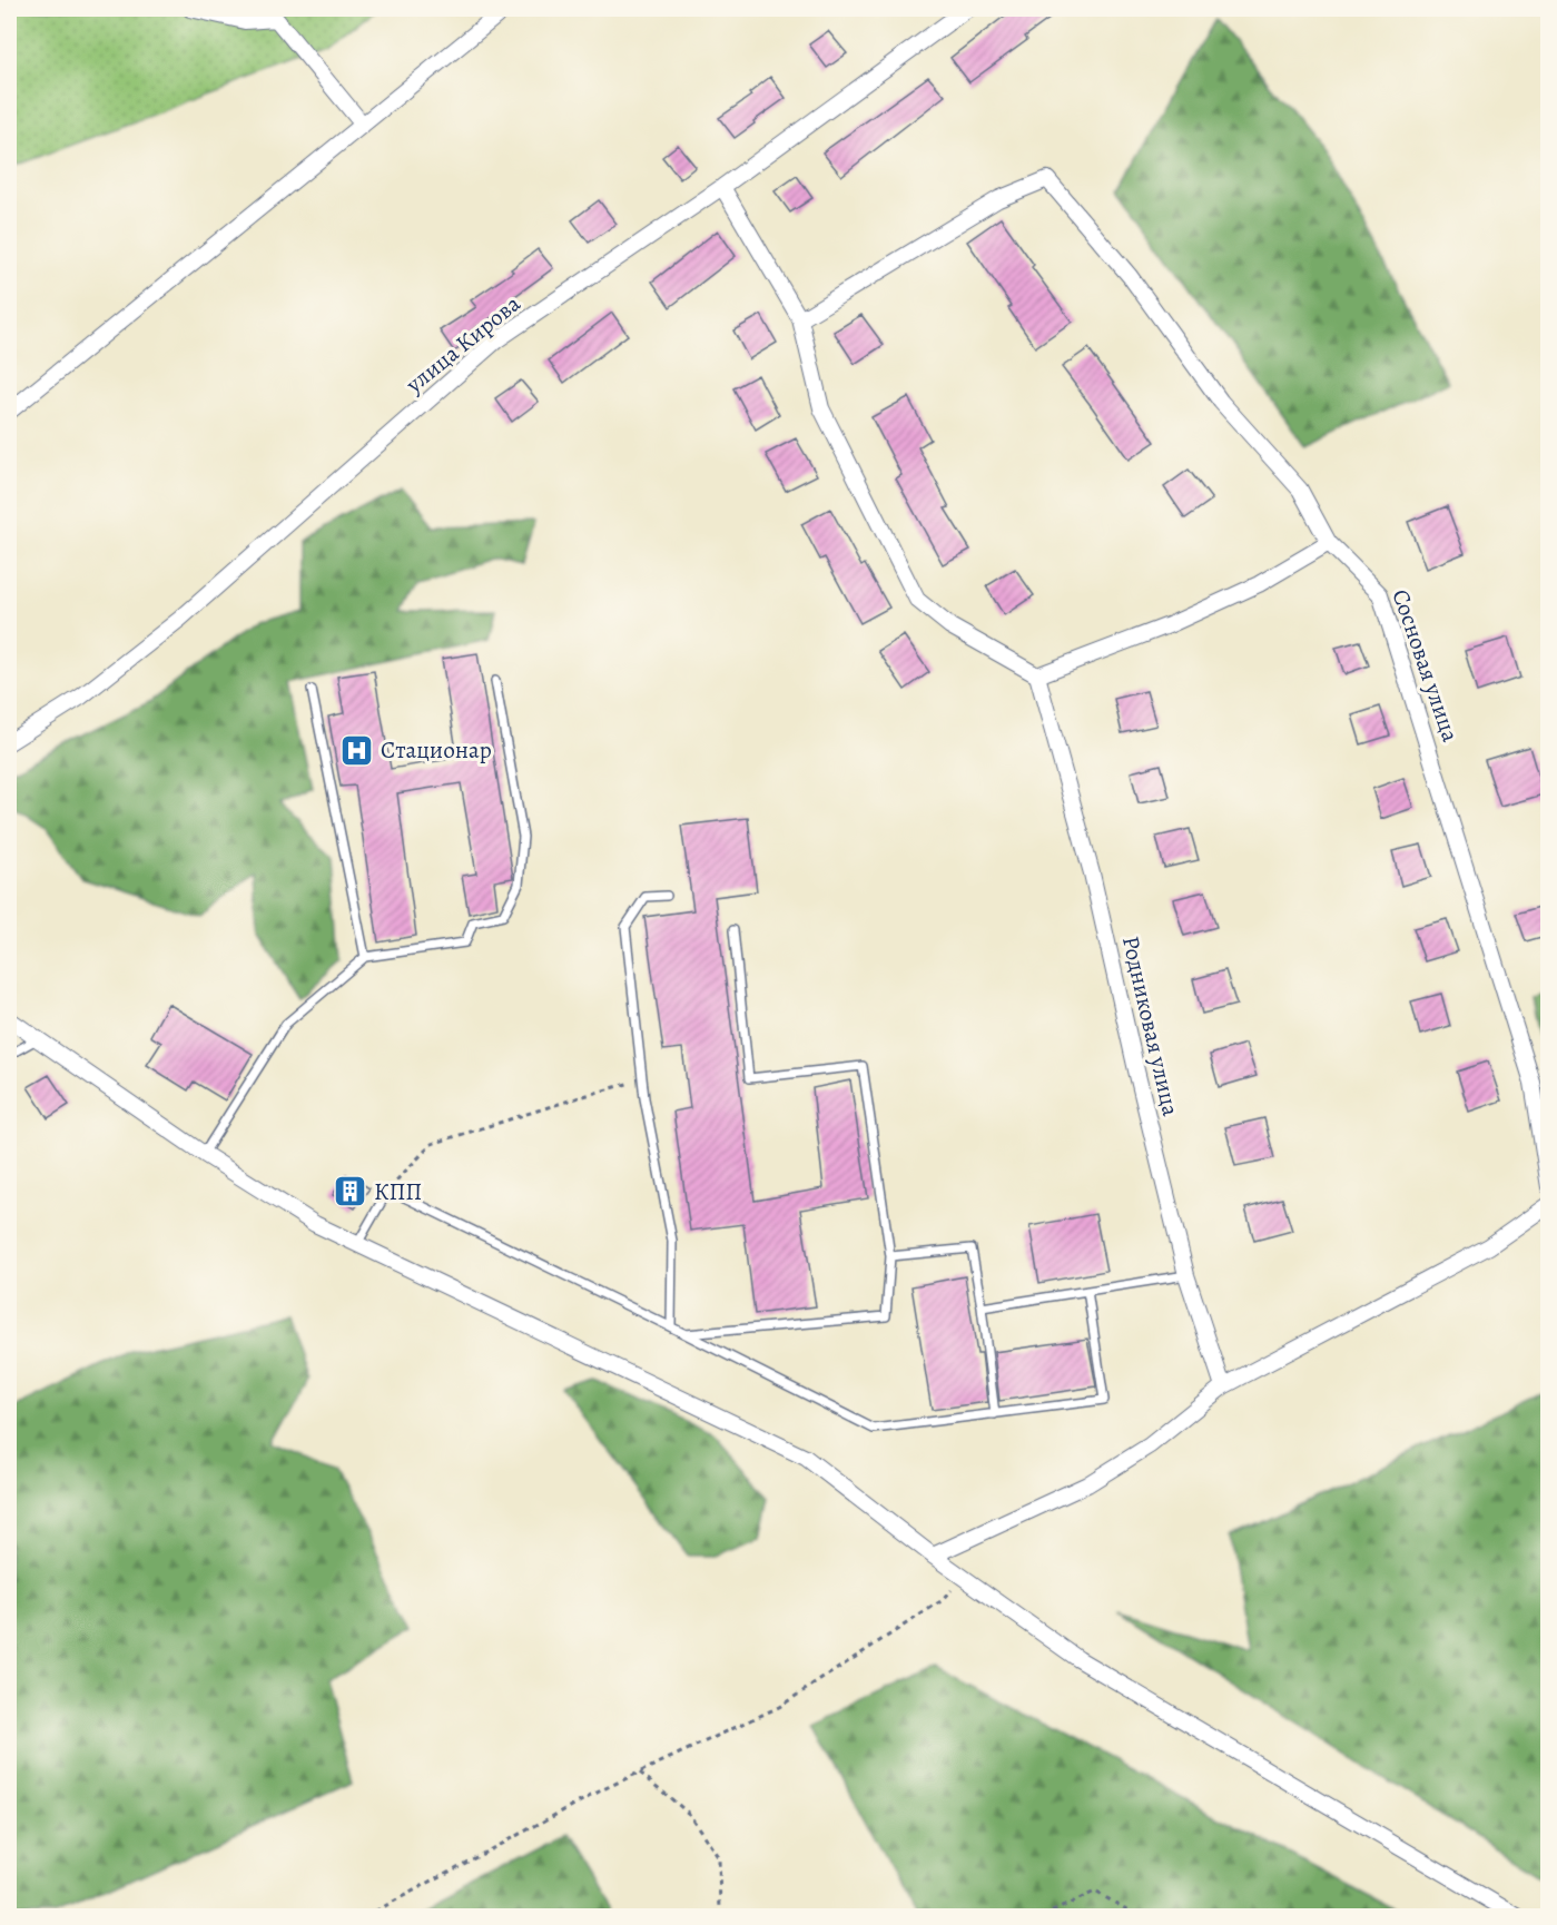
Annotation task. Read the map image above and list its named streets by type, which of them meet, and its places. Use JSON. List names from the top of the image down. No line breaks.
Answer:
{"streets":{"street":["улица Кирова","Сосновая улица","Родниковая улица"]},"places":{"hospital":["Стационар"],"building":["КПП"]}}
